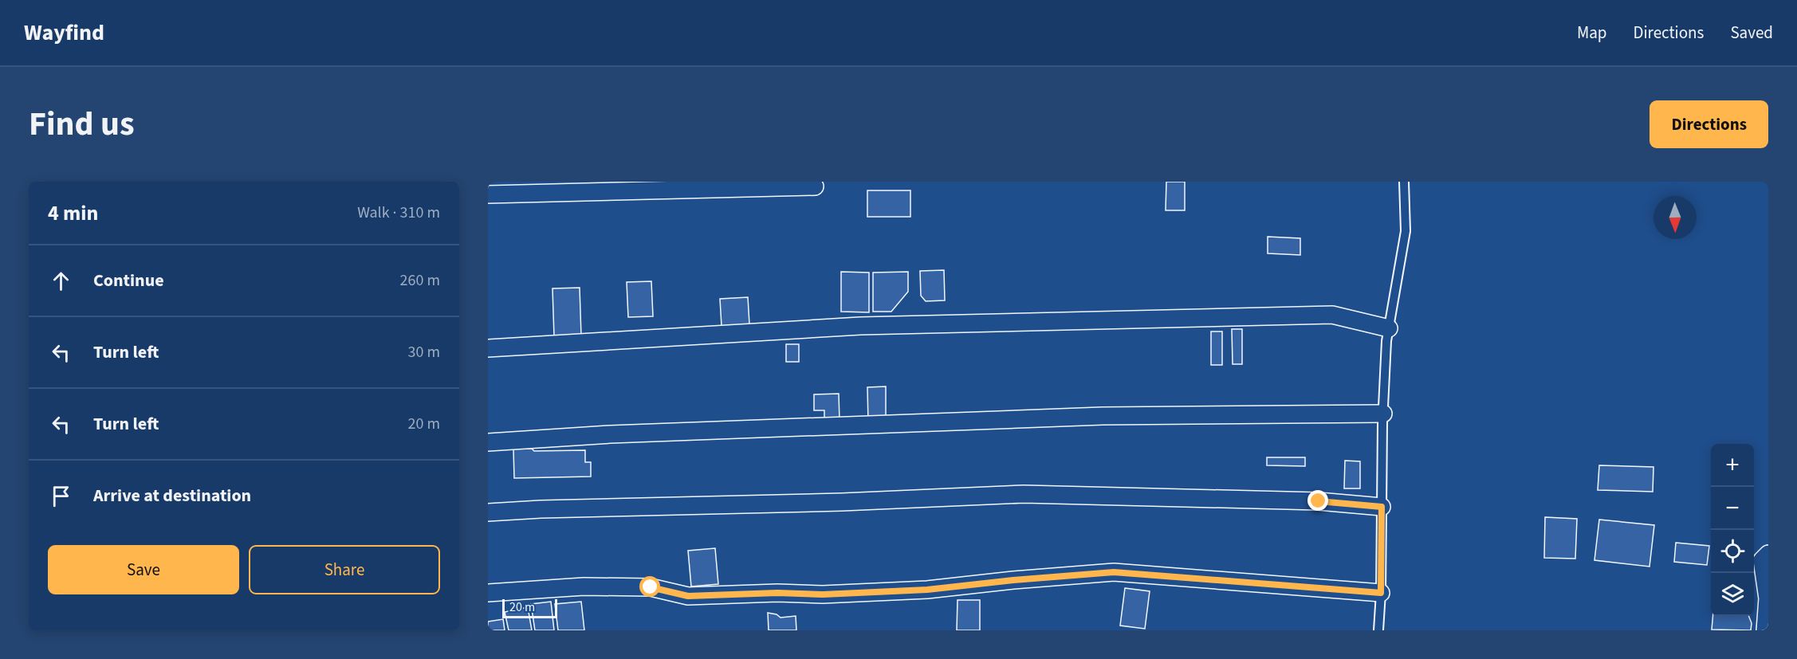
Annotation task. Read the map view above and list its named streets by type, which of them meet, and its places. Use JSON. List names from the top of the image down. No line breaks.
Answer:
{"scale_bar":"20 m","north":"bottom","page":{"header":"Wayfind","nav":["Map","Directions","Saved"],"title":"Find us","buttons":["Directions",["Save","Share"]],"heading":["4 min","Walk · 310 m"],"list":[["Continue","260 m"],["Turn left","30 m"],["Turn left","20 m"],"Arrive at destination"],"map_buttons":["+","−"],"scale":"20 m"}}
